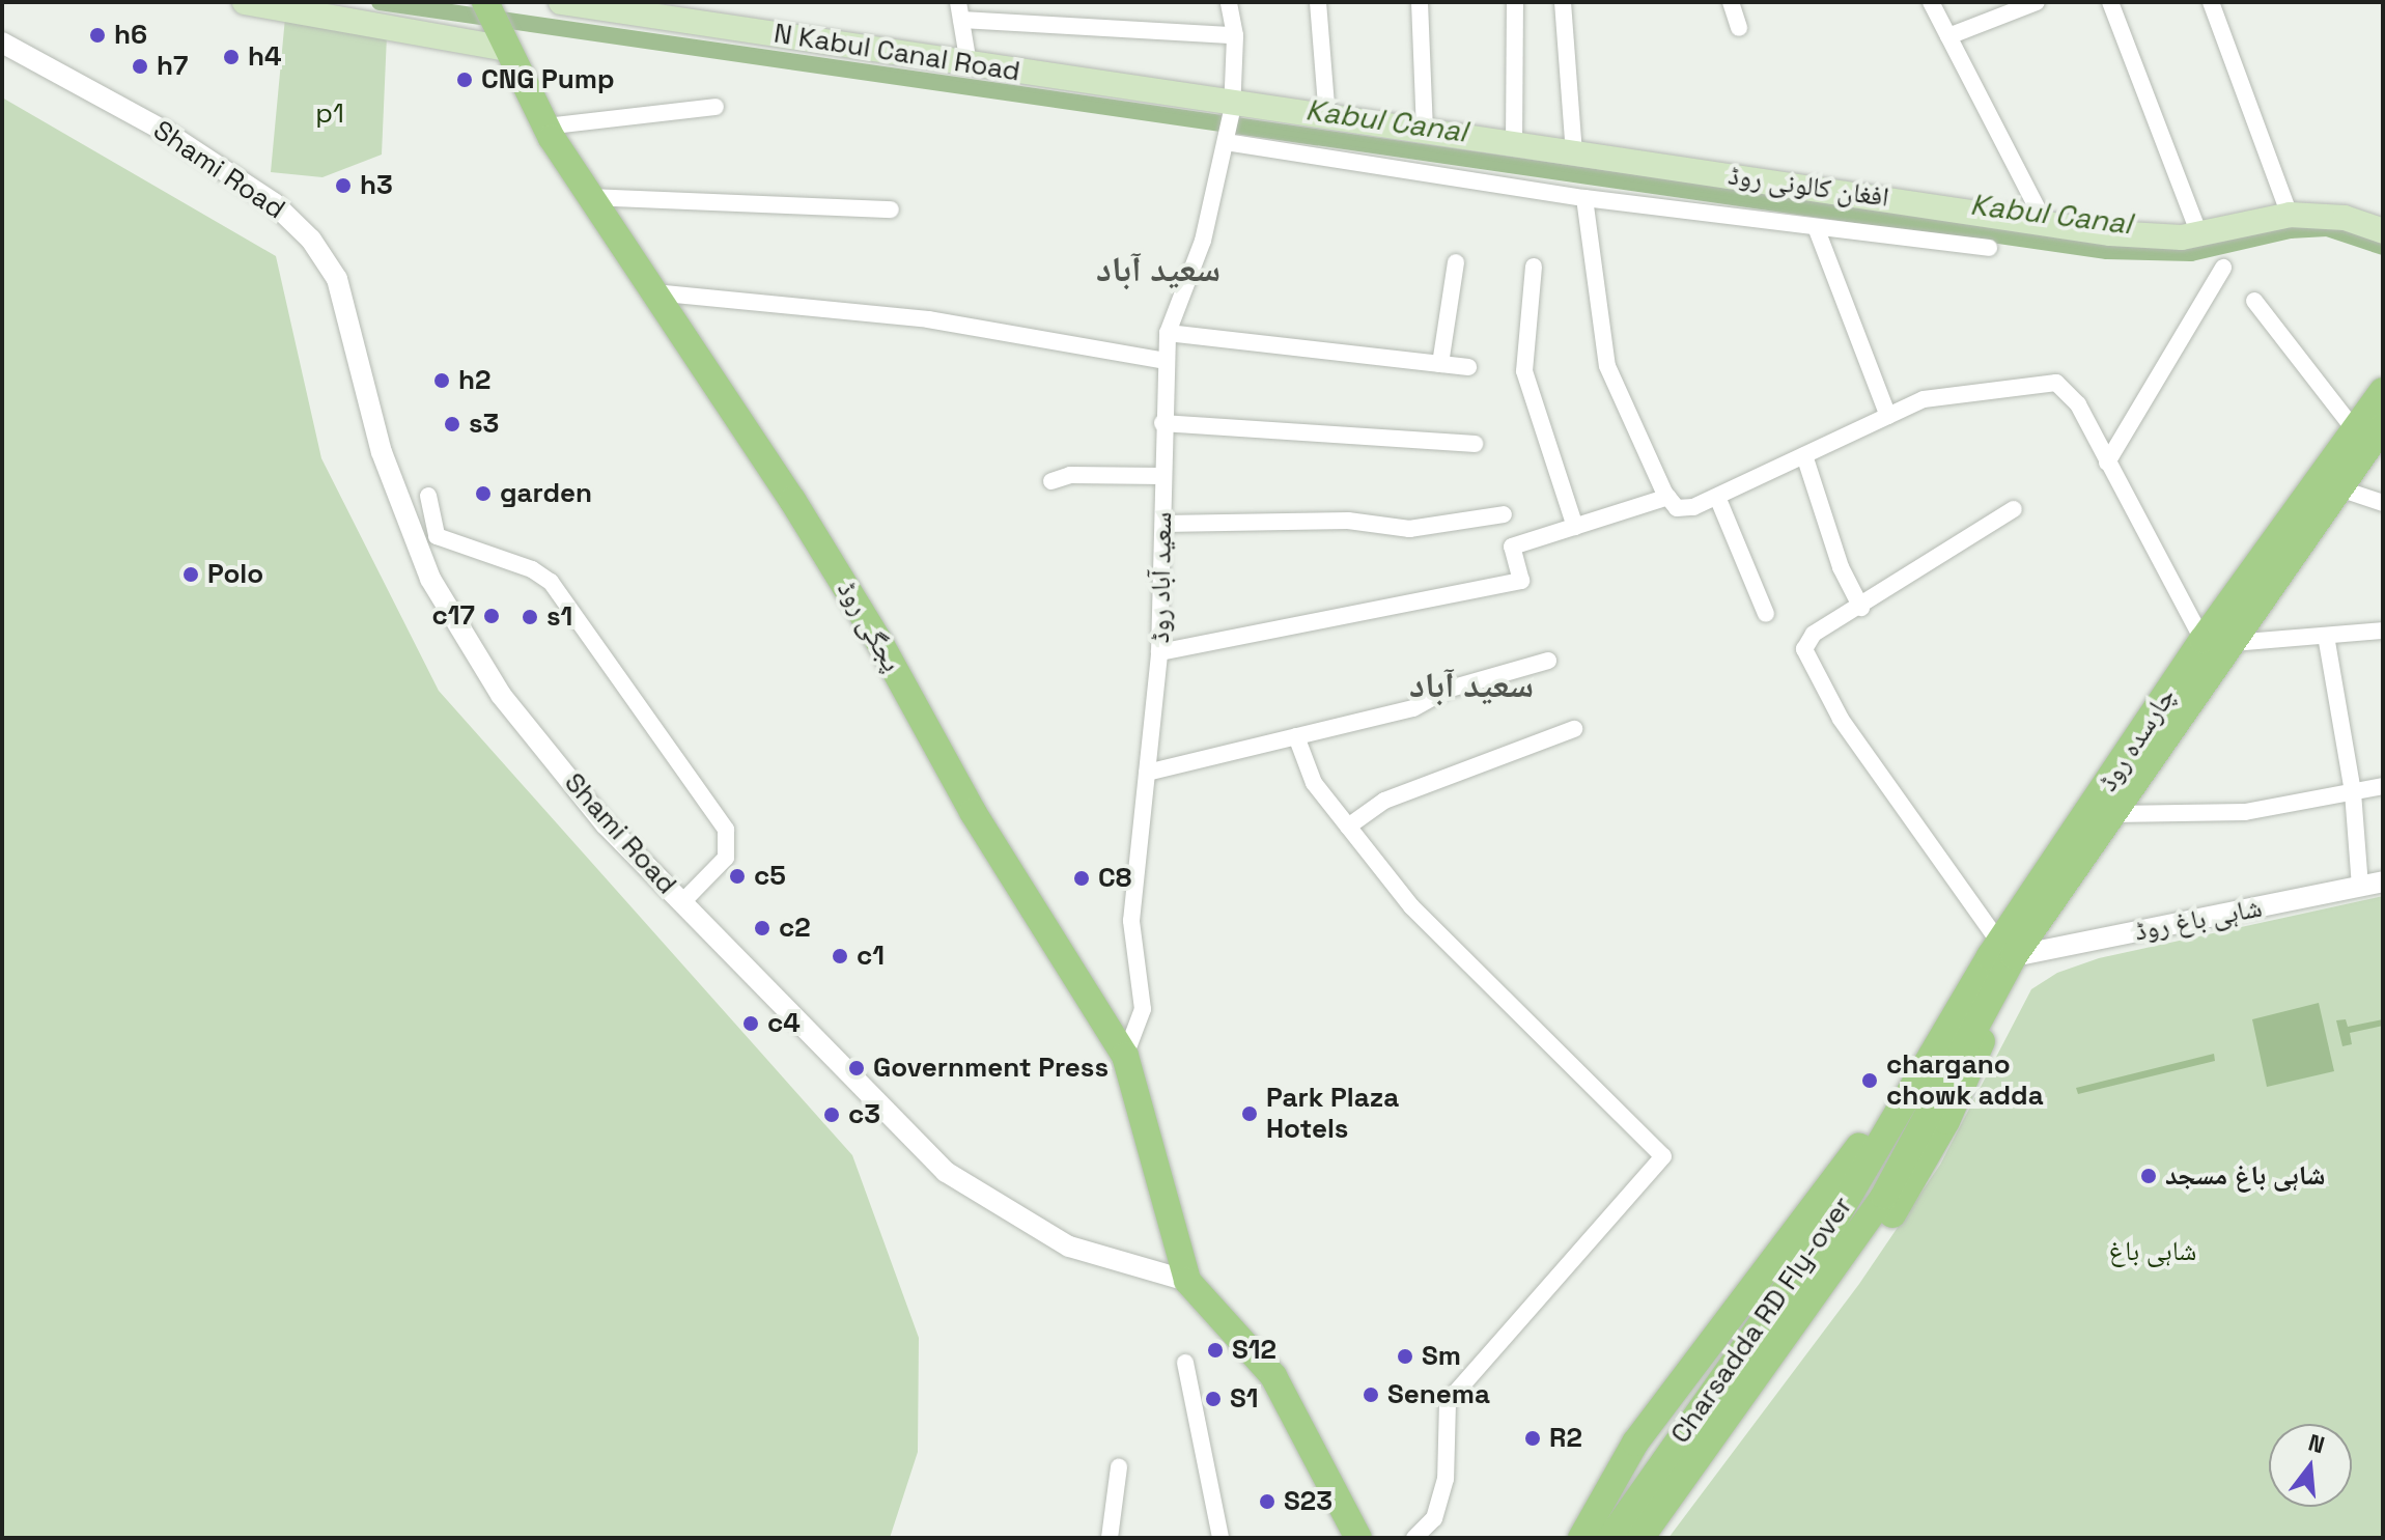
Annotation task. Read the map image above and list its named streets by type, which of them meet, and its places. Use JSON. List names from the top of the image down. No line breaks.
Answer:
{"streets":{"main road":["N Kabul Canal Road","افغان کالونی روڈ","پجگی روڈ","چارسدہ روڈ","Charsadda RD Fly-over"],"street":["Shami Road","سعید آباد روڈ","شاہی باغ روڈ"]},"crossings":[["N Kabul Canal Road","افغان کالونی روڈ"],["N Kabul Canal Road","سعید آباد روڈ"],["Shami Road","پجگی روڈ"],["افغان کالونی روڈ","سعید آباد روڈ"],["سعید آباد روڈ","پجگی روڈ"],["چارسدہ روڈ","شاہی باغ روڈ"],["چارسدہ روڈ","Charsadda RD Fly-over"]],"districts":["سعید آباد","سعید آباد"],"water":["Kabul Canal"],"parks":["p1","شاہی باغ"],"places":["h6","h4","h7","CNG Pump","h3","h2","s3","garden","Polo","c17","s1","c5","C8","c2","c1","c4","Government Press","chargano chowk adda","Park Plaza Hotels","c3","شاہی باغ مسجد","S12","Sm","Senema","S1","R2","S23"],"north":"top"}
